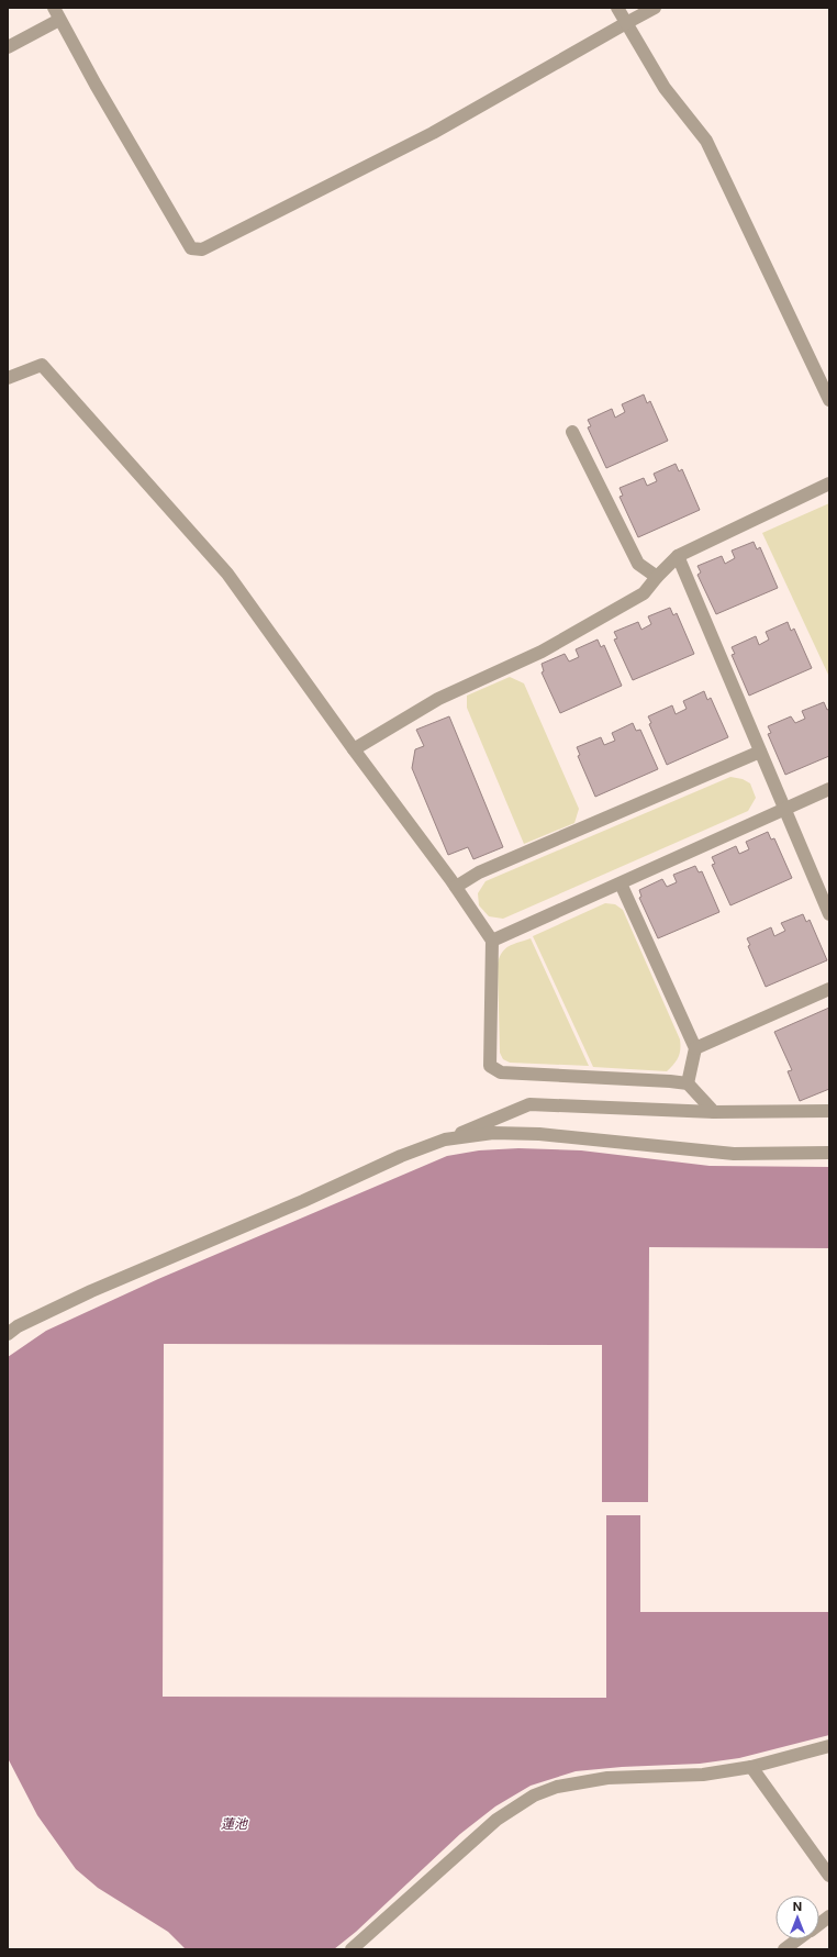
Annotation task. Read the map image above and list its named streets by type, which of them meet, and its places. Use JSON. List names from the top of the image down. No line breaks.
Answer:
{"water":["蓮池"],"north":"top"}
